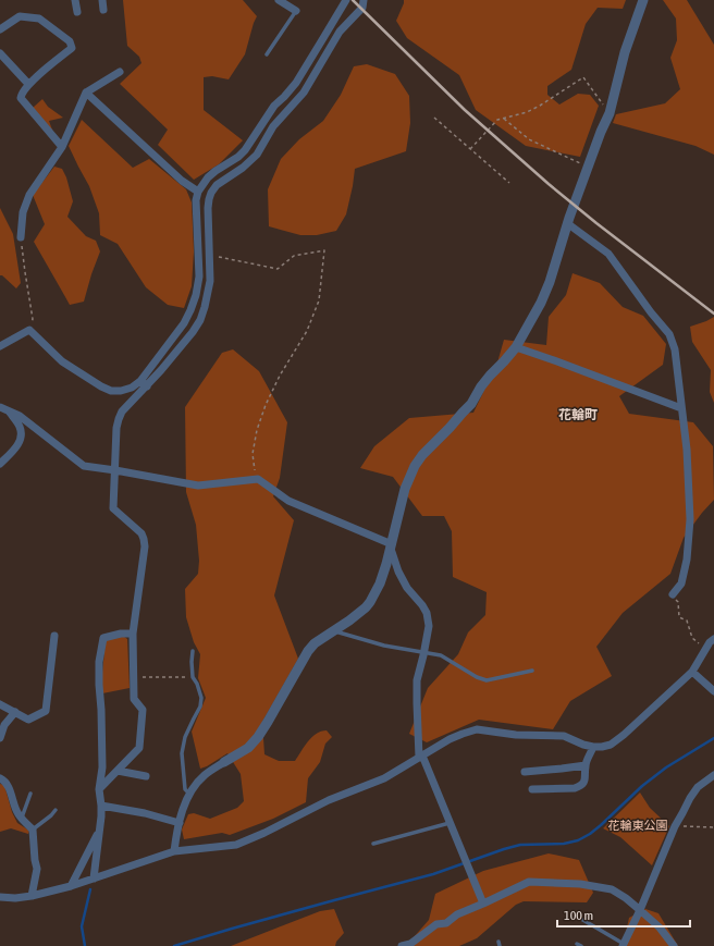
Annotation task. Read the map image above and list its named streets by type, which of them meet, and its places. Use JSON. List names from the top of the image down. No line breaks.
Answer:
{"districts":["花輪町"],"parks":["花輪東公園"],"scale_bar":"100 m"}
